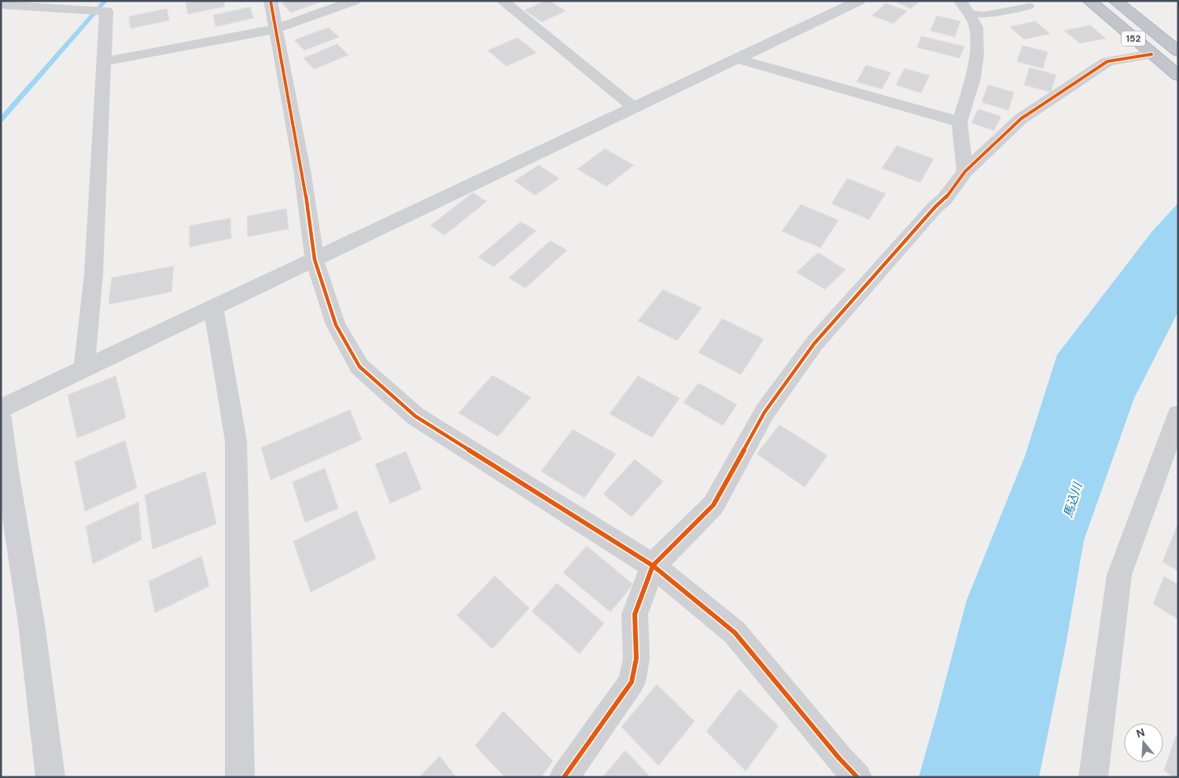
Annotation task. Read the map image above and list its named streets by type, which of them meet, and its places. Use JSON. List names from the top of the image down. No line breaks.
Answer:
{"streets":{"highway":["152"]},"water":["馬込川"],"north":"top"}
